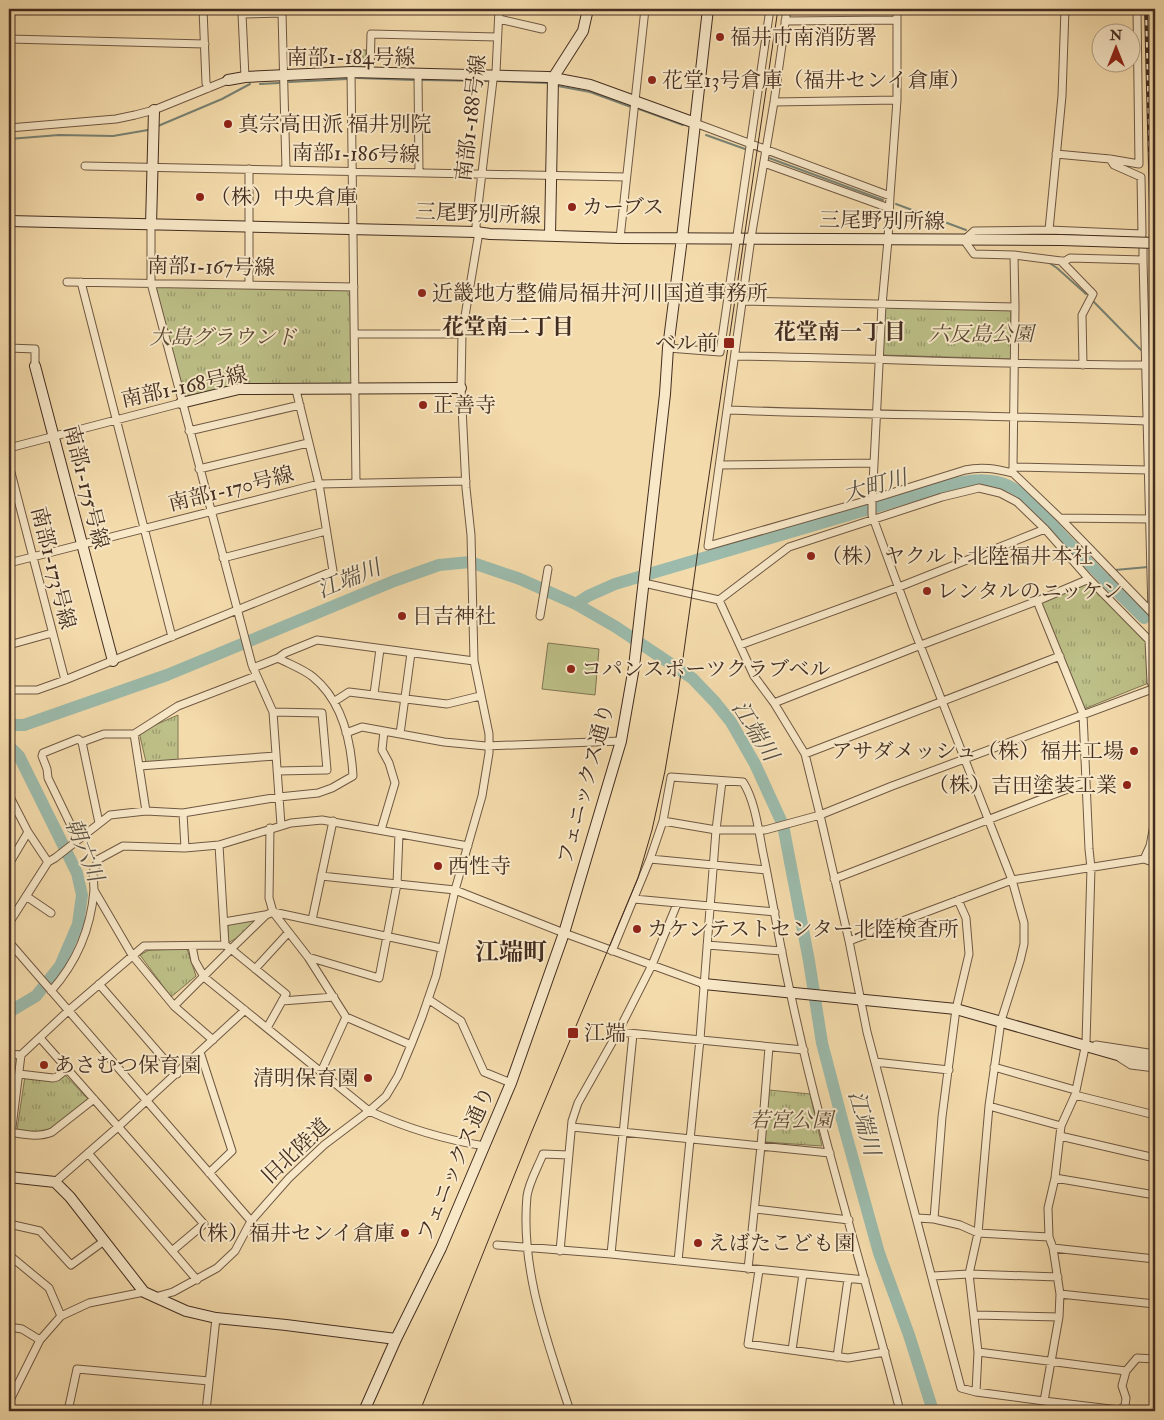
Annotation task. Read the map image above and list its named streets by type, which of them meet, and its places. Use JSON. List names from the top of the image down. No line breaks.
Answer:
{"streets":{"main road":["南部1-184号線","三尾野別所線","南部1-168号線","南部1-175号線","フェニックス通り"],"street":["南部1-188号線","南部1-186号線","南部1-167号線","南部1-170号線","南部1-173号線","旧北陸道"]},"crossings":[["南部1-184号線","南部1-188号線"],["南部1-184号線","フェニックス通り"],["南部1-188号線","南部1-186号線"],["南部1-188号線","三尾野別所線"],["南部1-188号線","南部1-168号線"],["南部1-188号線","南部1-170号線"],["南部1-188号線","旧北陸道"],["三尾野別所線","フェニックス通り"],["南部1-168号線","南部1-175号線"],["南部1-175号線","南部1-170号線"],["南部1-170号線","南部1-173号線"]],"districts":["花堂南二丁目","花堂南一丁目","江端町"],"water":["大町川","江端川","朝六川"],"parks":["六反島公園","大島グラウンド","若宮公園"],"places":{"other":["福井市南消防署","花堂13号倉庫（福井センイ倉庫）","真宗高田派 福井別院","（株）中央倉庫","カーブス","近畿地方整備局福井河川国道事務所","正善寺","（株）ヤクルト北陸福井本社","レンタルのニッケン","日吉神社","コパンスポーツクラブベル","アサダメッシュ（株）福井工場","（株）吉田塗装工業","西性寺","カケンテストセンター北陸検査所","あさむつ保育園","清明保育園","（株）福井センイ倉庫","えばたこども園"],"transit":["ベル前","江端"]},"north":"top"}
